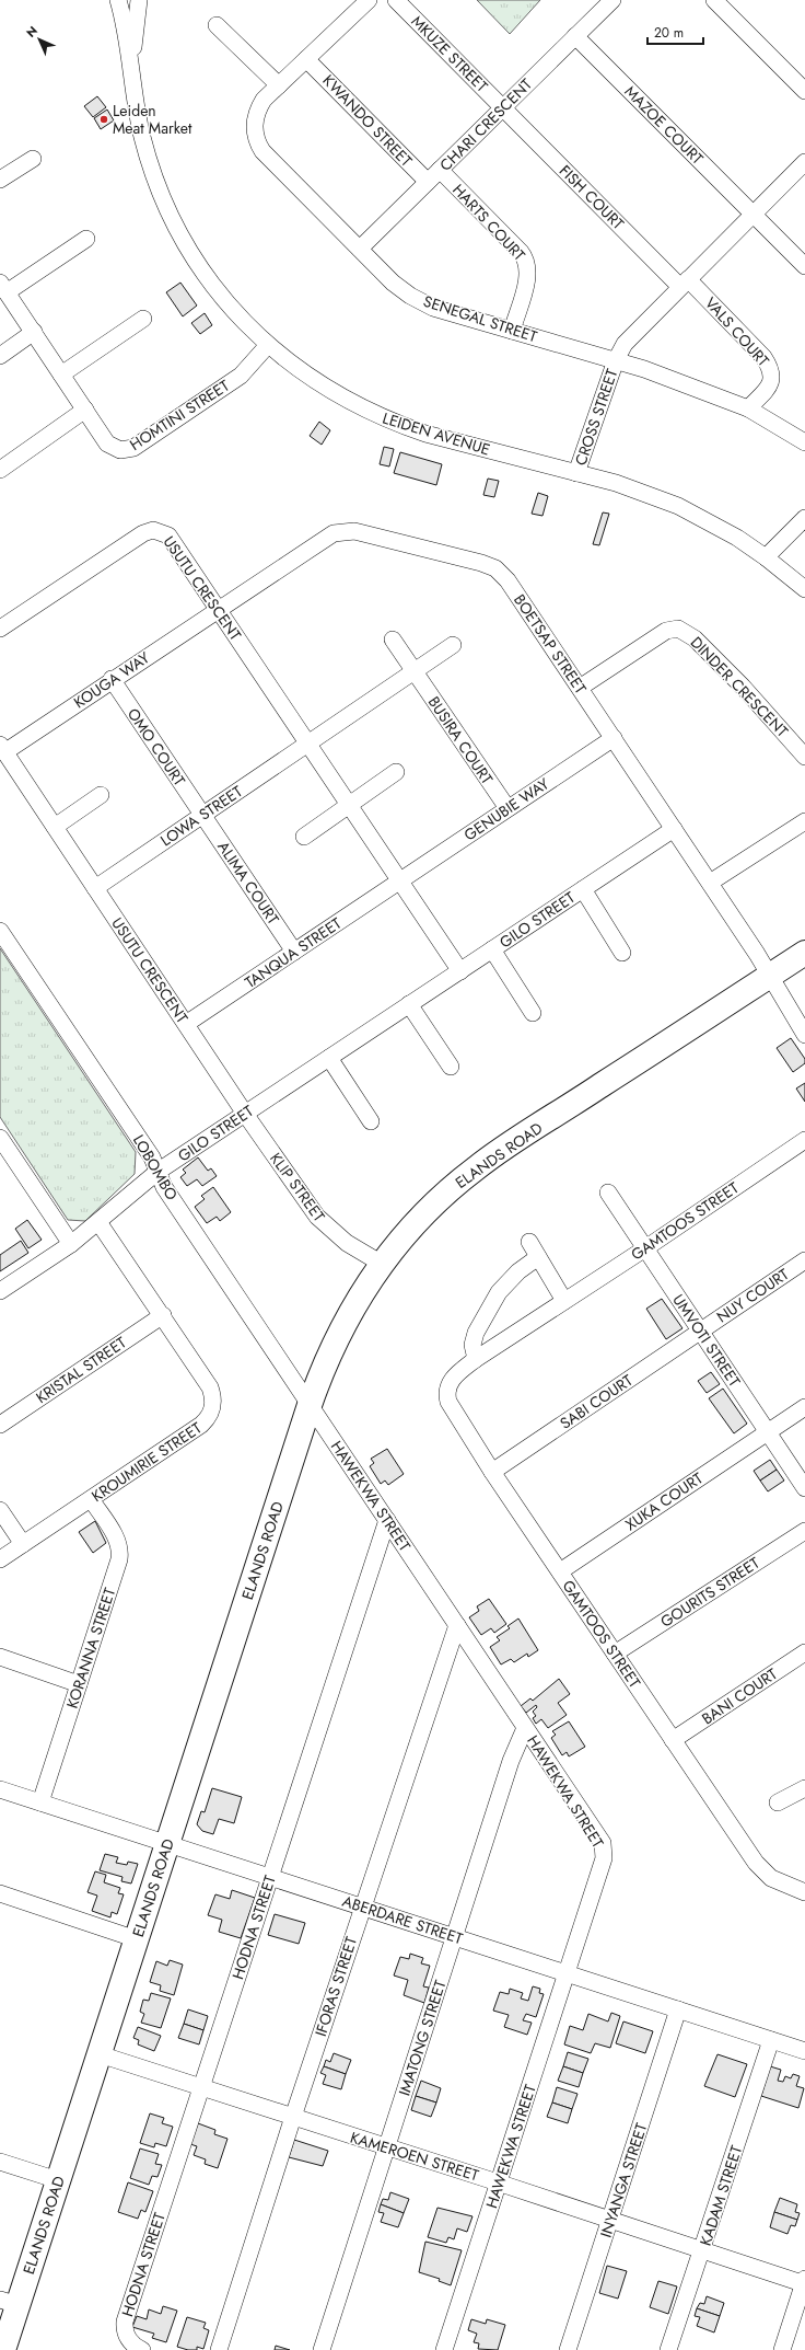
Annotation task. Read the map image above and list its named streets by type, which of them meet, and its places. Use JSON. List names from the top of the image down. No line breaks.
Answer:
{"streets":{"street":["MKUZE STREET","KWANDO STREET","CHARI CRESCENT","MAZOE COURT","FISH COURT","HARTS COURT","SENEGAL STREET","VALS COURT","HOMTINI STREET","CROSS STREET","LEIDEN AVENUE","USUTU CRESCENT","BOETSAP STREET","KOUGA WAY","DINDER CRESCENT","BUSIRA COURT","OMO COURT","GENUBIE WAY","LOWA STREET","ALIMA COURT","GILO STREET","TANQUA STREET","ELANDS ROAD","LOBOMBO","KLIP STREET","GAMTOOS STREET","NUY COURT","UMVOTI STREET","KRISTAL STREET","SABI COURT","KROUMIRIE STREET","HAWEKWA STREET","XUKA COURT","GOURITS STREET","KORANNA STREET","BANI COURT","ABERDARE STREET","HODNA STREET","IFORAS STREET","IMATONG STREET","KAMEROEN STREET","INYANGA STREET","KADAM STREET"]},"crossings":[["MKUZE STREET","CHARI CRESCENT"],["MKUZE STREET","FISH COURT"],["KWANDO STREET","CHARI CRESCENT"],["KWANDO STREET","SENEGAL STREET"],["CHARI CRESCENT","MAZOE COURT"],["CHARI CRESCENT","FISH COURT"],["CHARI CRESCENT","HARTS COURT"],["CHARI CRESCENT","SENEGAL STREET"],["FISH COURT","VALS COURT"],["HARTS COURT","SENEGAL STREET"],["SENEGAL STREET","VALS COURT"],["SENEGAL STREET","CROSS STREET"],["HOMTINI STREET","LEIDEN AVENUE"],["CROSS STREET","LEIDEN AVENUE"],["USUTU CRESCENT","BOETSAP STREET"],["USUTU CRESCENT","KOUGA WAY"],["USUTU CRESCENT","GENUBIE WAY"],["USUTU CRESCENT","LOWA STREET"],["USUTU CRESCENT","GILO STREET"],["USUTU CRESCENT","TANQUA STREET"],["USUTU CRESCENT","KLIP STREET"],["BOETSAP STREET","KOUGA WAY"],["BOETSAP STREET","DINDER CRESCENT"],["BOETSAP STREET","GENUBIE WAY"],["BOETSAP STREET","GILO STREET"],["BOETSAP STREET","ELANDS ROAD"],["KOUGA WAY","OMO COURT"],["BUSIRA COURT","GENUBIE WAY"],["OMO COURT","LOWA STREET"],["OMO COURT","ALIMA COURT"],["GENUBIE WAY","TANQUA STREET"],["LOWA STREET","ALIMA COURT"],["ALIMA COURT","TANQUA STREET"],["GILO STREET","LOBOMBO"],["GILO STREET","KLIP STREET"],["GILO STREET","KROUMIRIE STREET"],["ELANDS ROAD","LOBOMBO"],["ELANDS ROAD","KLIP STREET"],["ELANDS ROAD","HAWEKWA STREET"],["ELANDS ROAD","ABERDARE STREET"],["ELANDS ROAD","KAMEROEN STREET"],["LOBOMBO","HAWEKWA STREET"],["GAMTOOS STREET","UMVOTI STREET"],["GAMTOOS STREET","SABI COURT"],["GAMTOOS STREET","XUKA COURT"],["GAMTOOS STREET","GOURITS STREET"],["GAMTOOS STREET","BANI COURT"],["NUY COURT","UMVOTI STREET"],["NUY COURT","SABI COURT"],["UMVOTI STREET","SABI COURT"],["UMVOTI STREET","XUKA COURT"],["KRISTAL STREET","KROUMIRIE STREET"],["KROUMIRIE STREET","KORANNA STREET"],["HAWEKWA STREET","ABERDARE STREET"],["HAWEKWA STREET","HODNA STREET"],["HAWEKWA STREET","IFORAS STREET"],["HAWEKWA STREET","IMATONG STREET"],["HAWEKWA STREET","KAMEROEN STREET"],["KORANNA STREET","ABERDARE STREET"],["ABERDARE STREET","HODNA STREET"],["ABERDARE STREET","IFORAS STREET"],["ABERDARE STREET","IMATONG STREET"],["ABERDARE STREET","INYANGA STREET"],["ABERDARE STREET","KADAM STREET"],["HODNA STREET","KAMEROEN STREET"],["IFORAS STREET","KAMEROEN STREET"],["IMATONG STREET","KAMEROEN STREET"],["KAMEROEN STREET","INYANGA STREET"],["KAMEROEN STREET","KADAM STREET"]],"places":["Leiden Meat Market"],"scale_bar":"20 m","north":"top left"}
